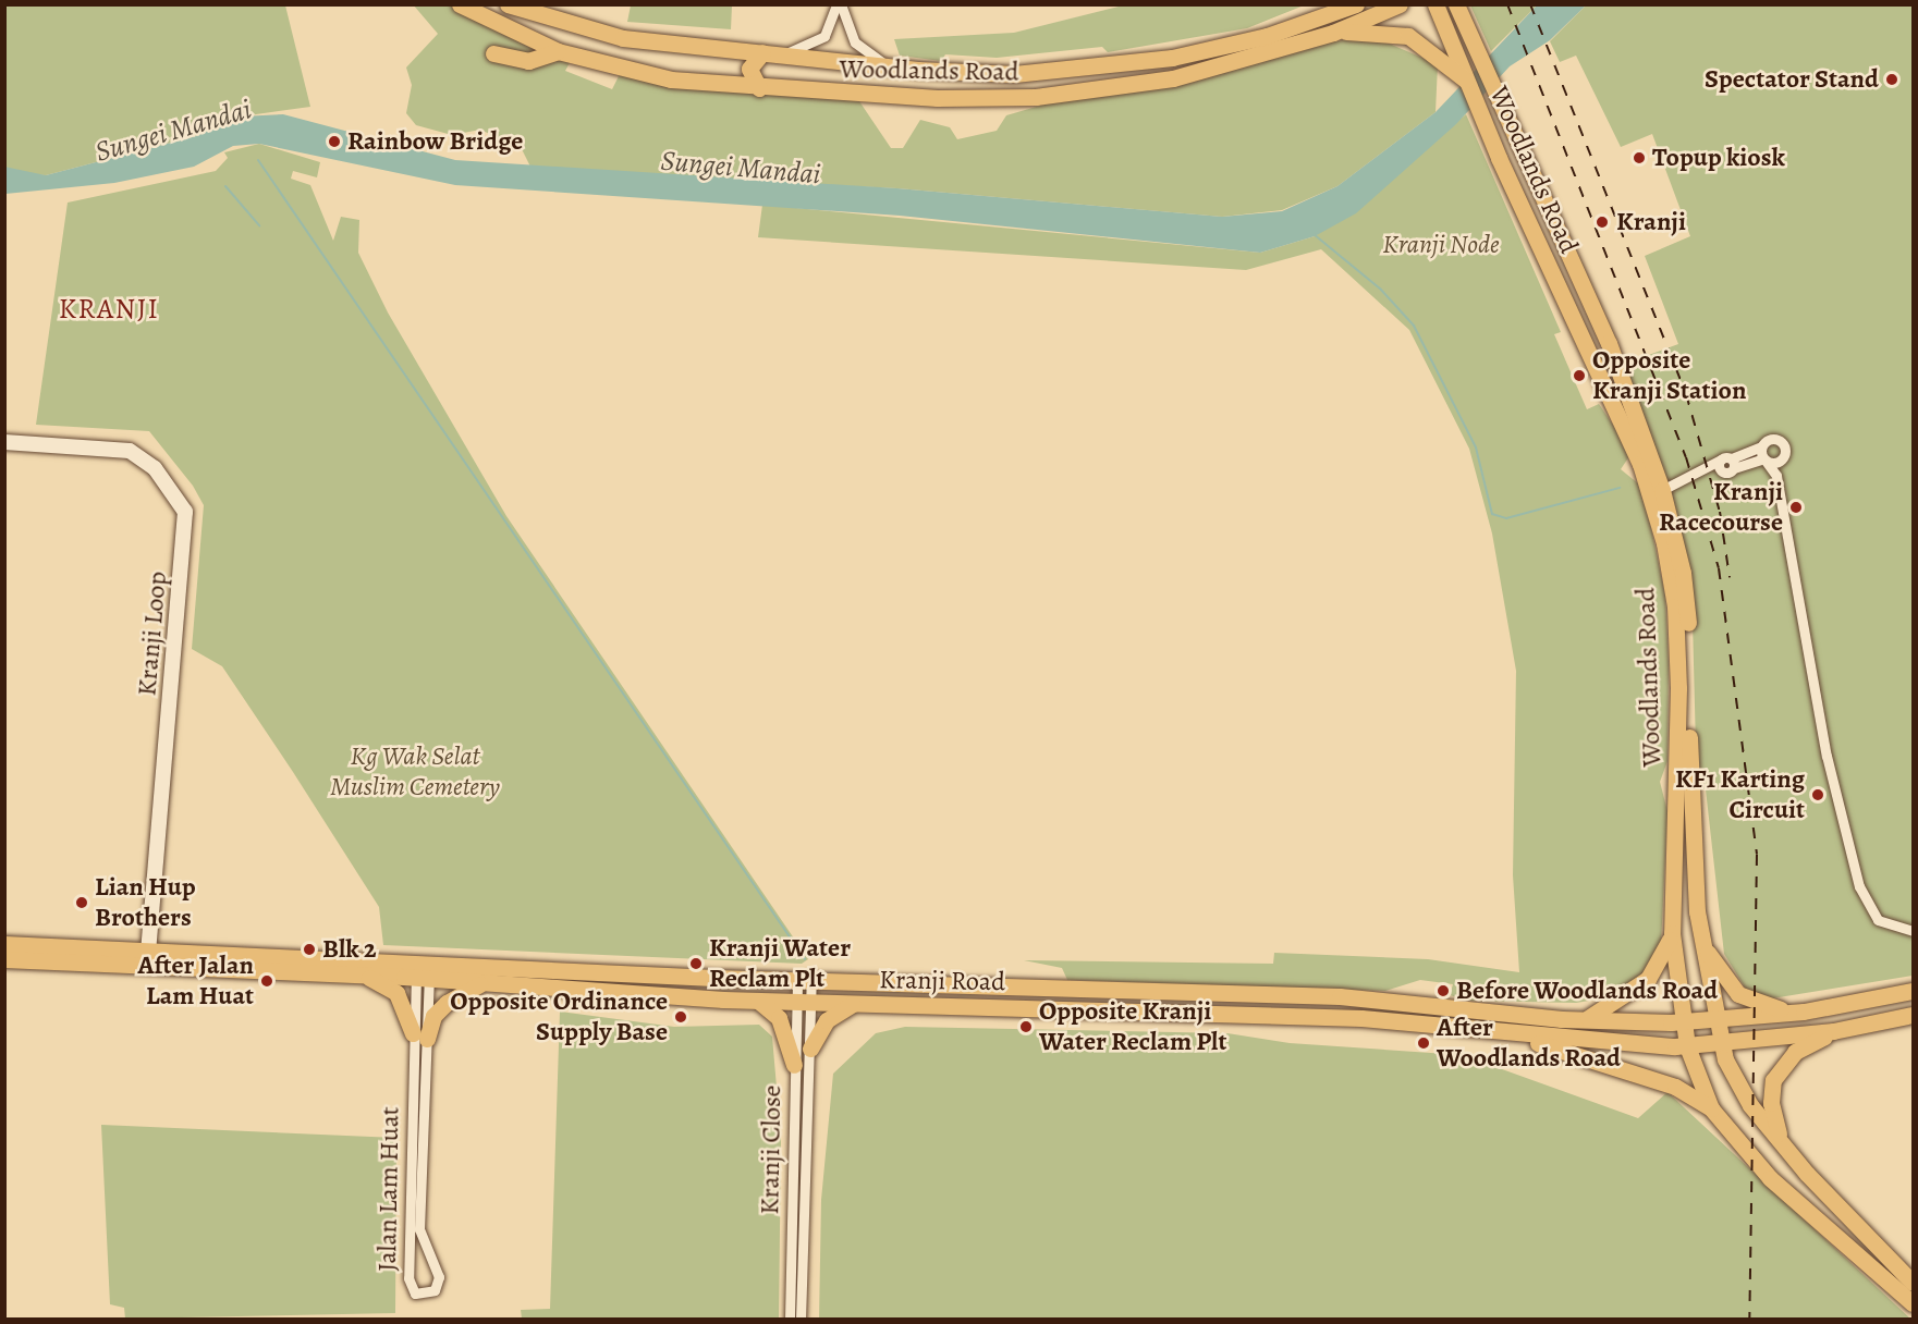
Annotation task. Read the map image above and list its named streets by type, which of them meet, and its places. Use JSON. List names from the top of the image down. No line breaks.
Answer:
{"streets":{"main road":["Woodlands Road","Kranji Road"],"street":["Kranji Loop","Kranji Close","Jalan Lam Huat"]},"crossings":[["Woodlands Road","Kranji Road"],["Kranji Loop","Kranji Road"],["Kranji Road","Kranji Close"],["Kranji Road","Jalan Lam Huat"]],"districts":["KRANJI"],"water":["Sungei Mandai"],"parks":["Kranji Node","Kg Wak Selat Muslim Cemetery"],"places":["Spectator Stand","Rainbow Bridge","Topup kiosk","Kranji","Opposite Kranji Station","Kranji Racecourse","KF1 Karting Circuit","Lian Hup Brothers","Blk 2","Kranji Water Reclam Plt","After Jalan Lam Huat","Before Woodlands Road","Opposite Ordinance Supply Base","Opposite Kranji Water Reclam Plt","After Woodlands Road"]}
